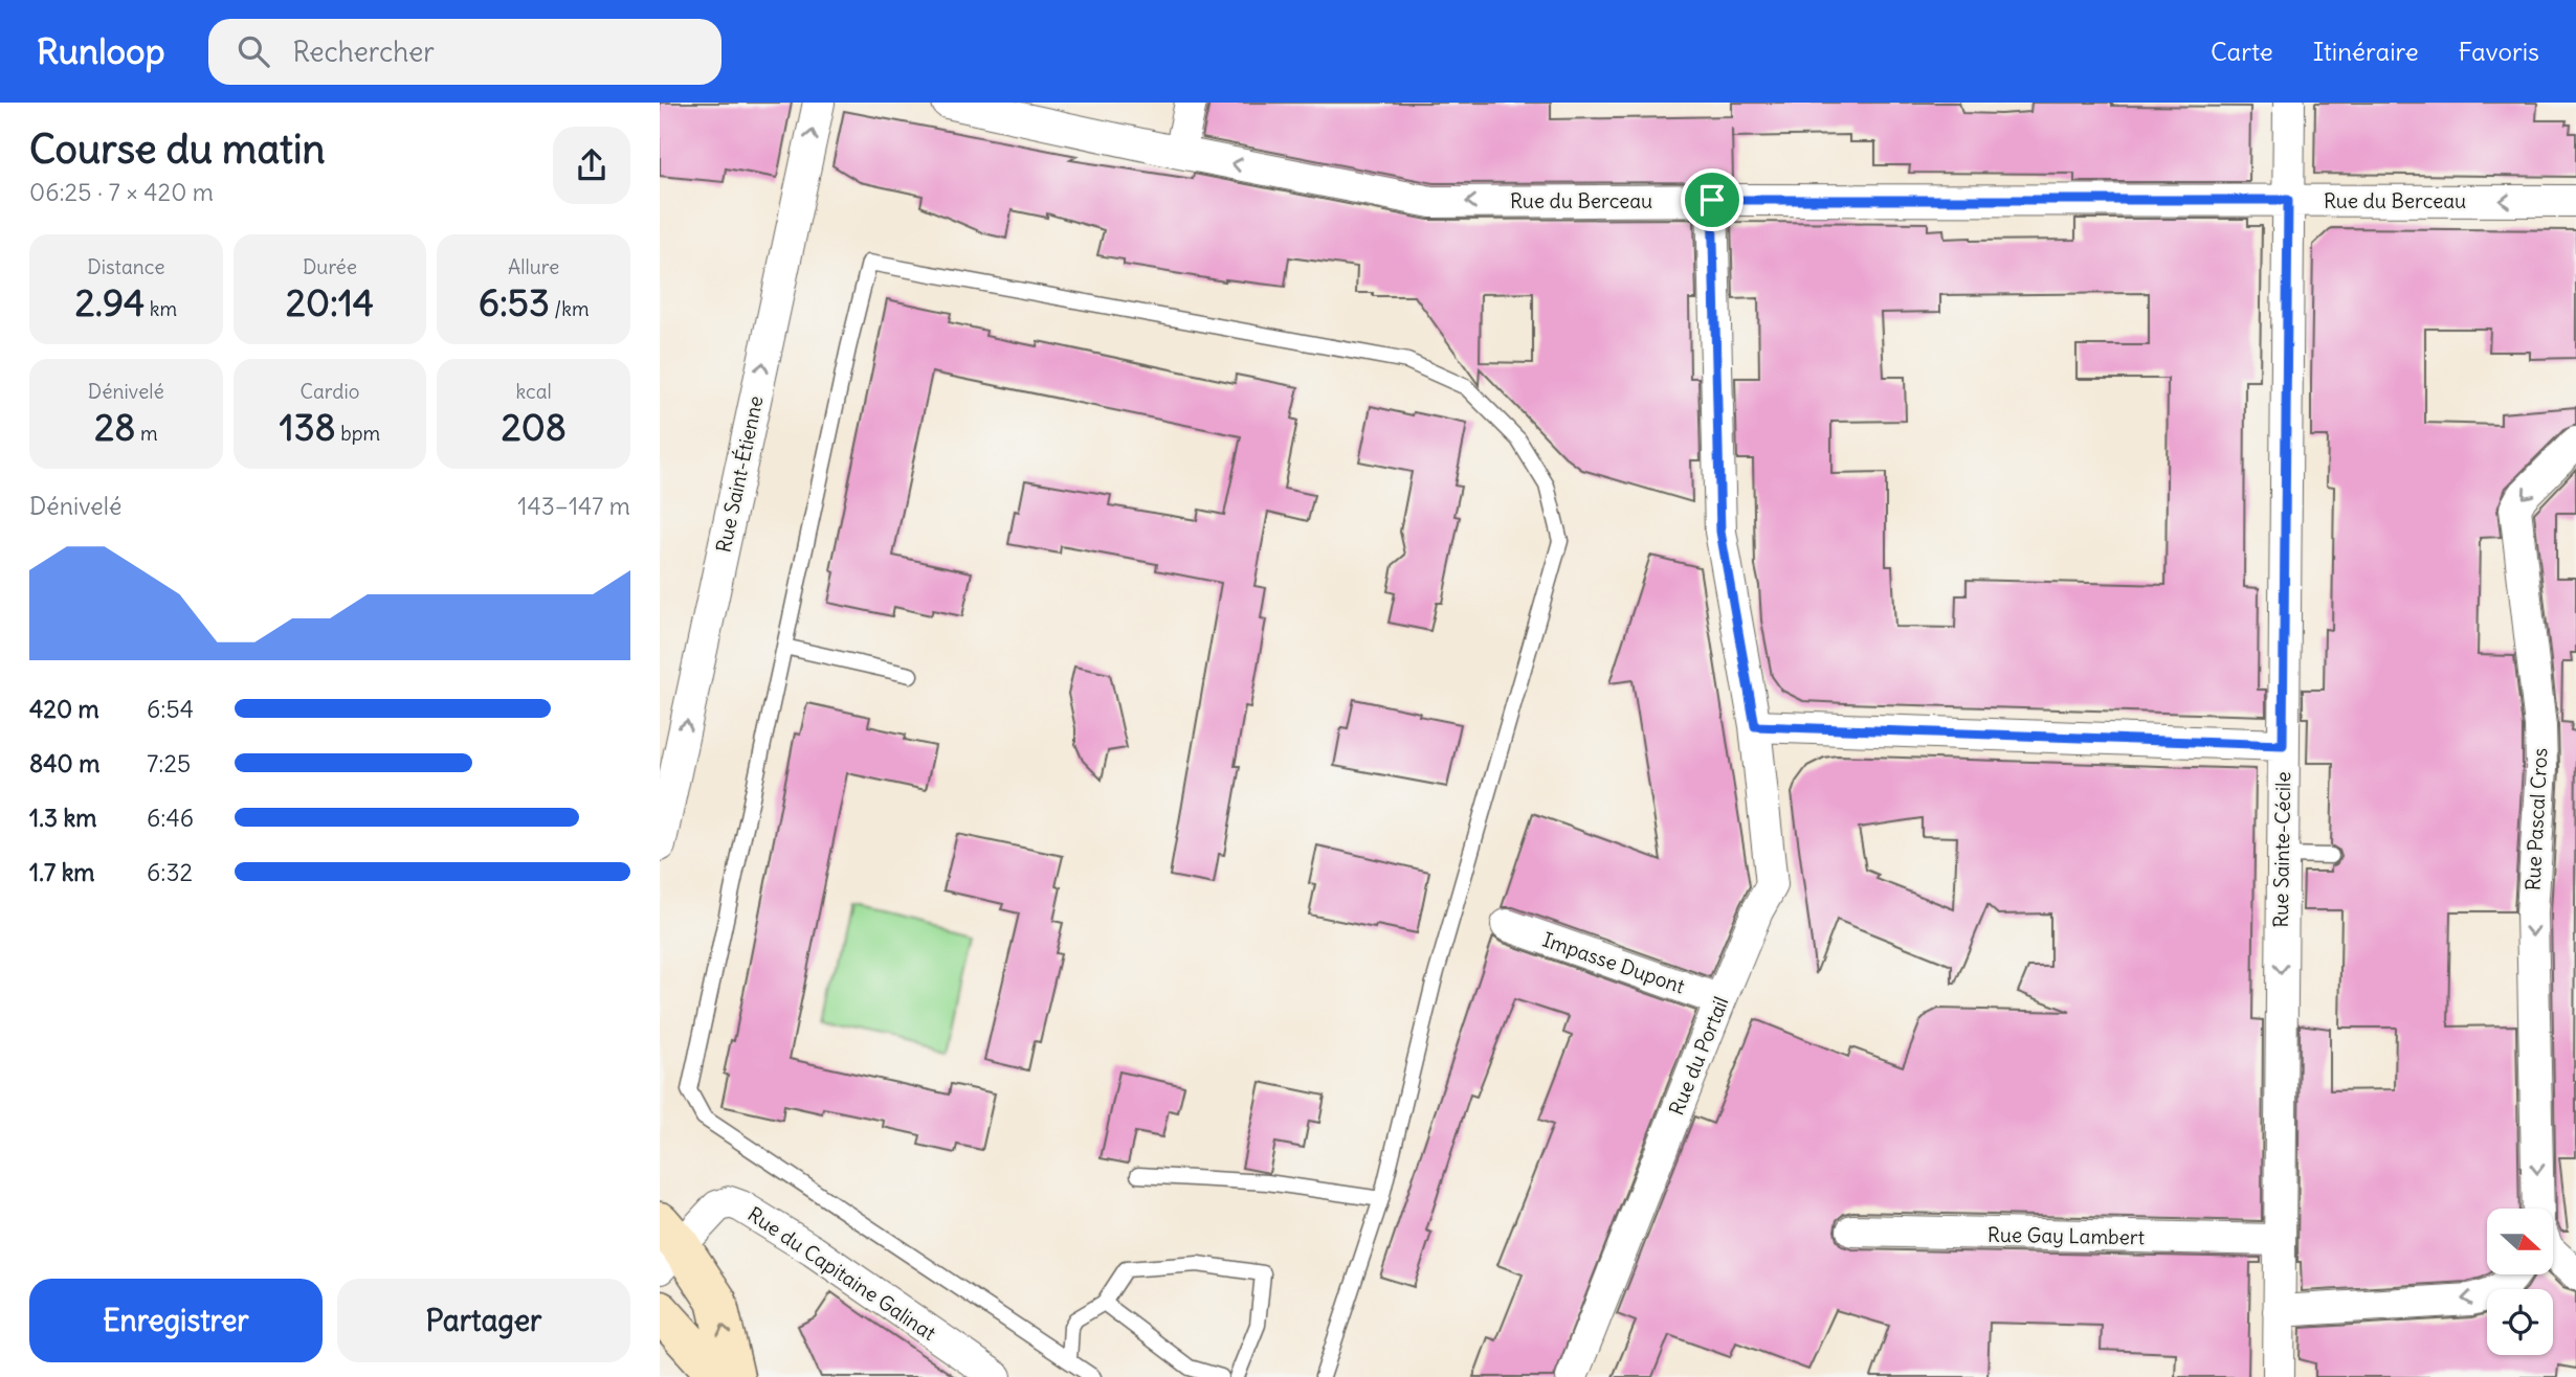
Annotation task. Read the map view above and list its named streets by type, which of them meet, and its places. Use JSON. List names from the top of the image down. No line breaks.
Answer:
{"streets":{"street":["Rue du Berceau","Rue Saint-Étienne","Rue Pascal Cros","Rue Sainte-Cécile","Impasse Dupont","Rue du Portail","Rue Gay Lambert","Rue du Capitaine Galinat"]},"crossings":[["Rue du Berceau","Rue Sainte-Cécile"],["Rue du Berceau","Rue du Portail"],["Rue Sainte-Cécile","Rue Gay Lambert"],["Impasse Dupont","Rue du Portail"]],"one_way":["Rue du Berceau","Rue Saint-Étienne","Rue Pascal Cros"],"north":"right","page":{"header":"Runloop","search":"Rechercher","nav":["Carte","Itinéraire","Favoris"],"heading":["Course du matin","06:25 · 7 × 420 m"],"stats":[["Distance","2.94 km"],["Durée","20:14"],["Allure","6:53 /km"],["Dénivelé","28 m"],["Cardio","138 bpm"],["kcal","208"]],"chart":["Dénivelé","143–147 m"],"list":[{"name":"420 m","note":"6:54"},{"name":"840 m","note":"7:25"},{"name":"1.3 km","note":"6:46"},{"name":"1.7 km","note":"6:32"}],"buttons":["Enregistrer","Partager"]}}
